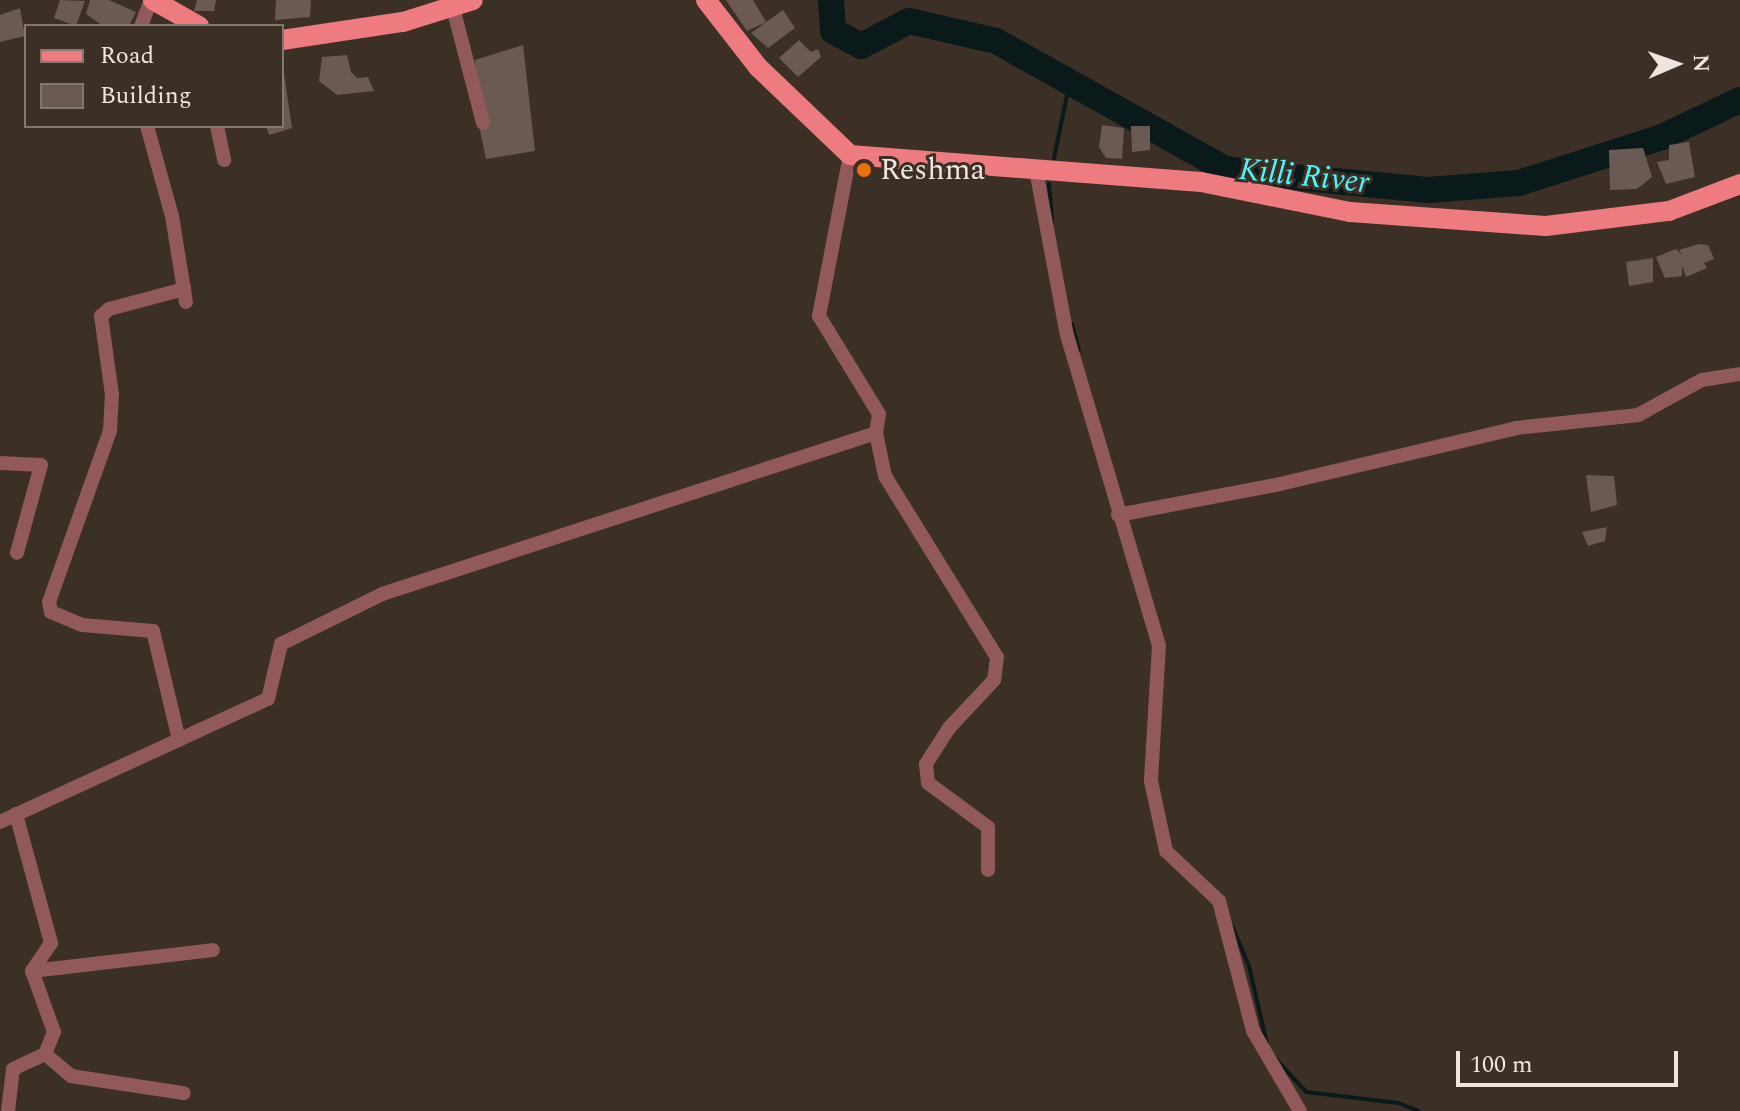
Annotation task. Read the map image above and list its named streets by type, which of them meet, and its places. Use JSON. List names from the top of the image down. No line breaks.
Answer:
{"water":["Killi River"],"places":["Reshma"],"legend":["Road","Building"],"scale_bar":"100 m","north":"right"}
